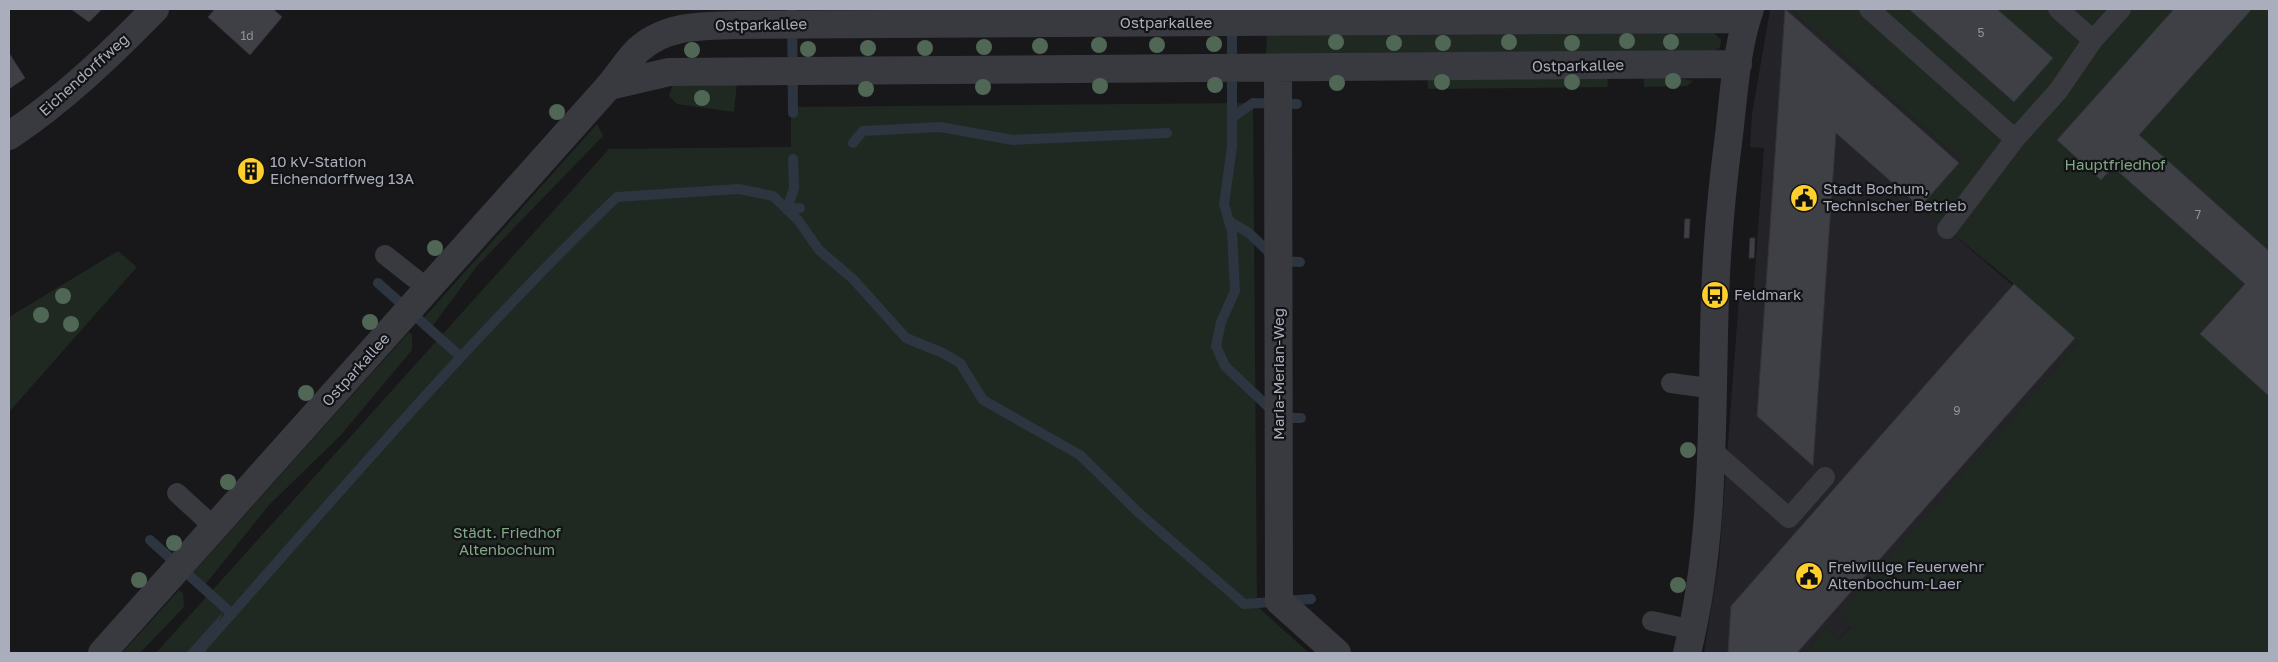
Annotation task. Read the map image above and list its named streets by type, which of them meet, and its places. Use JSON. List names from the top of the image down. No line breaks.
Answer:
{"streets":{"street":["Ostparkallee","Eichendorffweg","Maria-Merian-Weg"]},"crossings":[["Ostparkallee","Maria-Merian-Weg"]],"parks":["Hauptfriedhof","Städt. Friedhof Altenbochum"],"places":{"building":["10 kV-Station Eichendorffweg 13A"],"public building":["Stadt Bochum, Technischer Betrieb","Freiwillige Feuerwehr Altenbochum-Laer"],"bus stop":["Feldmark"]},"house_numbers":["5","1d","7","9"]}
